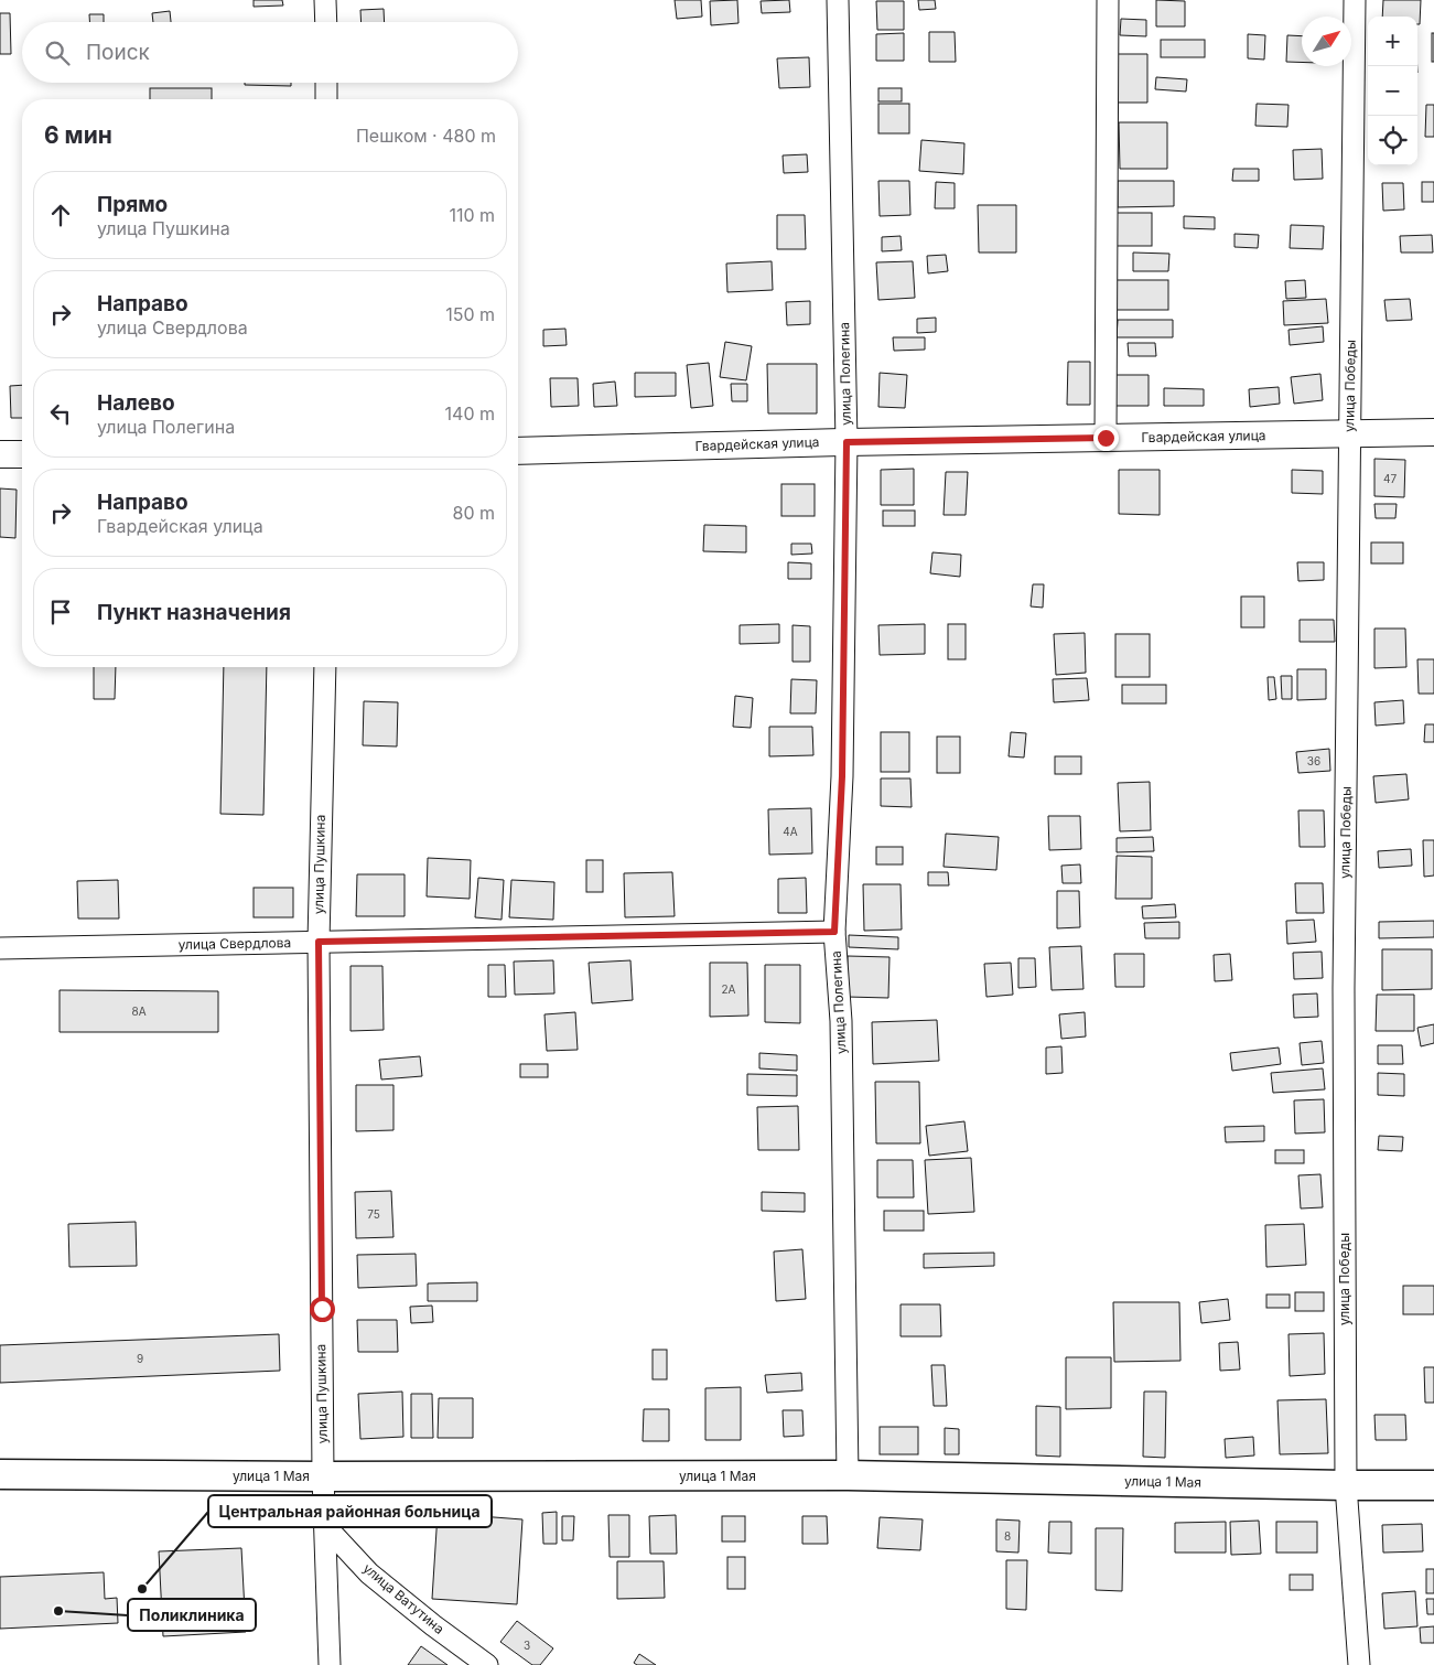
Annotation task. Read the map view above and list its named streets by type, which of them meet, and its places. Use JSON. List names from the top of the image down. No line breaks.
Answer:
{"streets":{"main road":["улица 1 Мая"],"street":["улица Полегина","улица Победы","Гвардейская улица","улица Пушкина","улица Свердлова","улица Ватутина"]},"crossings":[["улица Полегина","Гвардейская улица"],["улица Полегина","улица Свердлова"],["улица Полегина","улица 1 Мая"],["улица Победы","Гвардейская улица"],["улица Победы","улица 1 Мая"],["улица Пушкина","улица Свердлова"],["улица Пушкина","улица 1 Мая"],["улица Пушкина","улица Ватутина"]],"places":["Центральная районная больница","Поликлиника"],"house_numbers":["47","36","4А","2А","8А","75","9","8","3"],"north":"top right","page":{"map_buttons":["+","−"],"search":"Поиск","heading":["6 мин","Пешком · 480 m"],"list":[["Прямо","улица Пушкина","110 m"],["Направо","улица Свердлова","150 m"],["Налево","улица Полегина","140 m"],["Направо","Гвардейская улица","80 m"],"Пункт назначения"]}}
